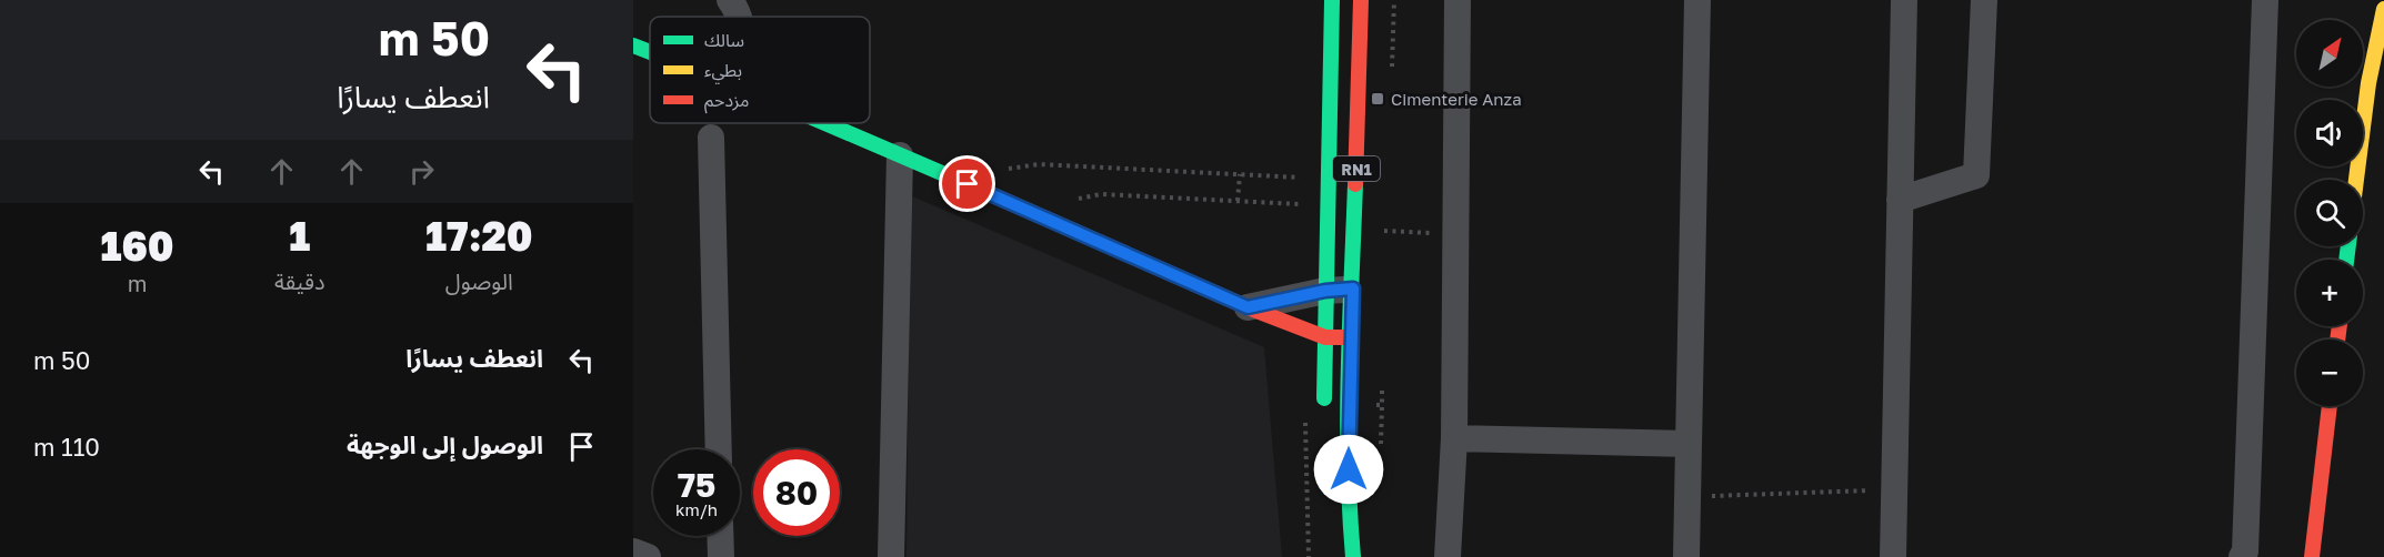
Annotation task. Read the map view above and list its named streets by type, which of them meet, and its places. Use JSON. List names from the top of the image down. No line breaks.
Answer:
{"streets":{"main road":["RN1"]},"places":{"transit":["Cimenterie Anza"]},"legend":["سالك","بطيء","مزدحم"],"north":"top right","page":{"turn":["50 m","انعطف يسارًا"],"map_buttons":["+","−"],"eta":["17:20","الوصول","1","دقيقة","160","m"],"list":[{"name":"انعطف يسارًا","value":"50 m"},{"name":"الوصول إلى الوجهة","value":"110 m"}],"speed":"75 km/h","limit":"80"}}
